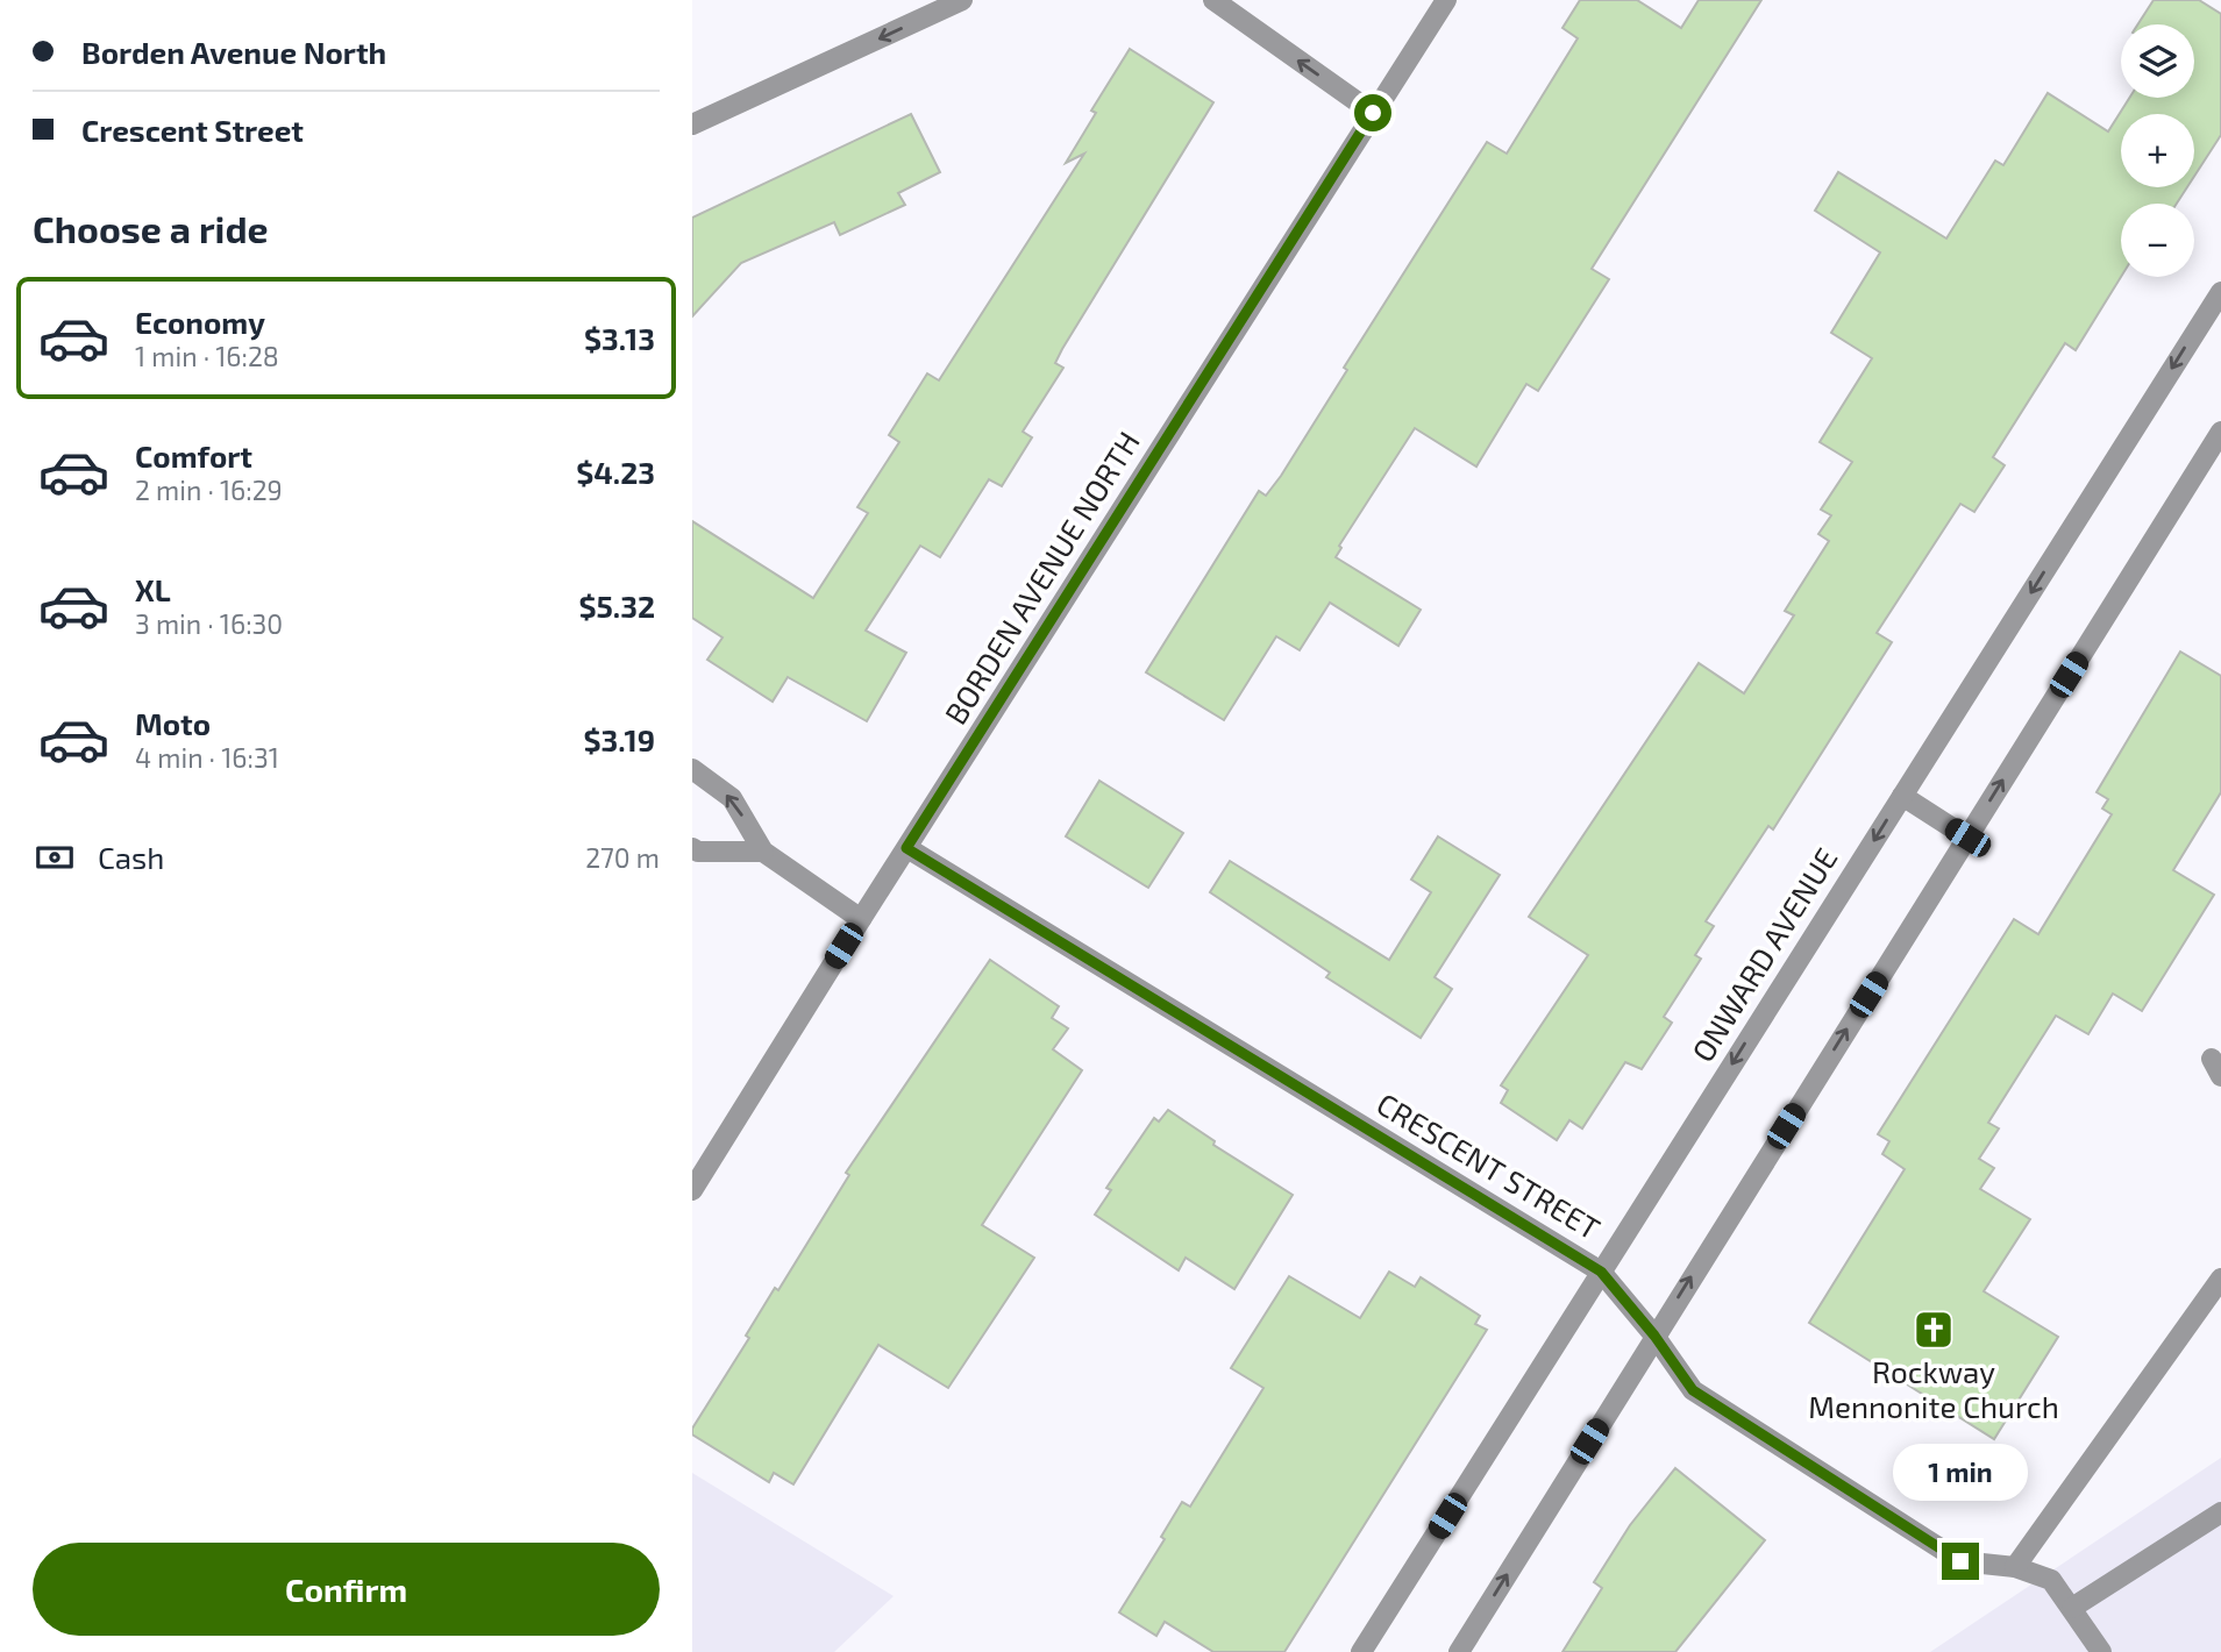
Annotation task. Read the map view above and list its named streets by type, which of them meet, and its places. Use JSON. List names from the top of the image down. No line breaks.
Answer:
{"streets":{"street":["BORDEN AVENUE NORTH","ONWARD AVENUE","CRESCENT STREET"]},"crossings":[["BORDEN AVENUE NORTH","CRESCENT STREET"],["ONWARD AVENUE","CRESCENT STREET"]],"places":{"church":["Rockway Mennonite Church"]},"page":{"banner":["Borden Avenue North","Crescent Street"],"map_buttons":["+","−"],"heading":"Choose a ride","list":[{"name":"Economy","note":"1 min · 16:28","value":"$3.13"},{"name":"Comfort","note":"2 min · 16:29","value":"$4.23"},{"name":"XL","note":"3 min · 16:30","value":"$5.32"},{"name":"Moto","note":"4 min · 16:31","value":"$3.19"}],"pay":["Cash","270 m"],"bubble":"1 min","buttons":"Confirm"}}
